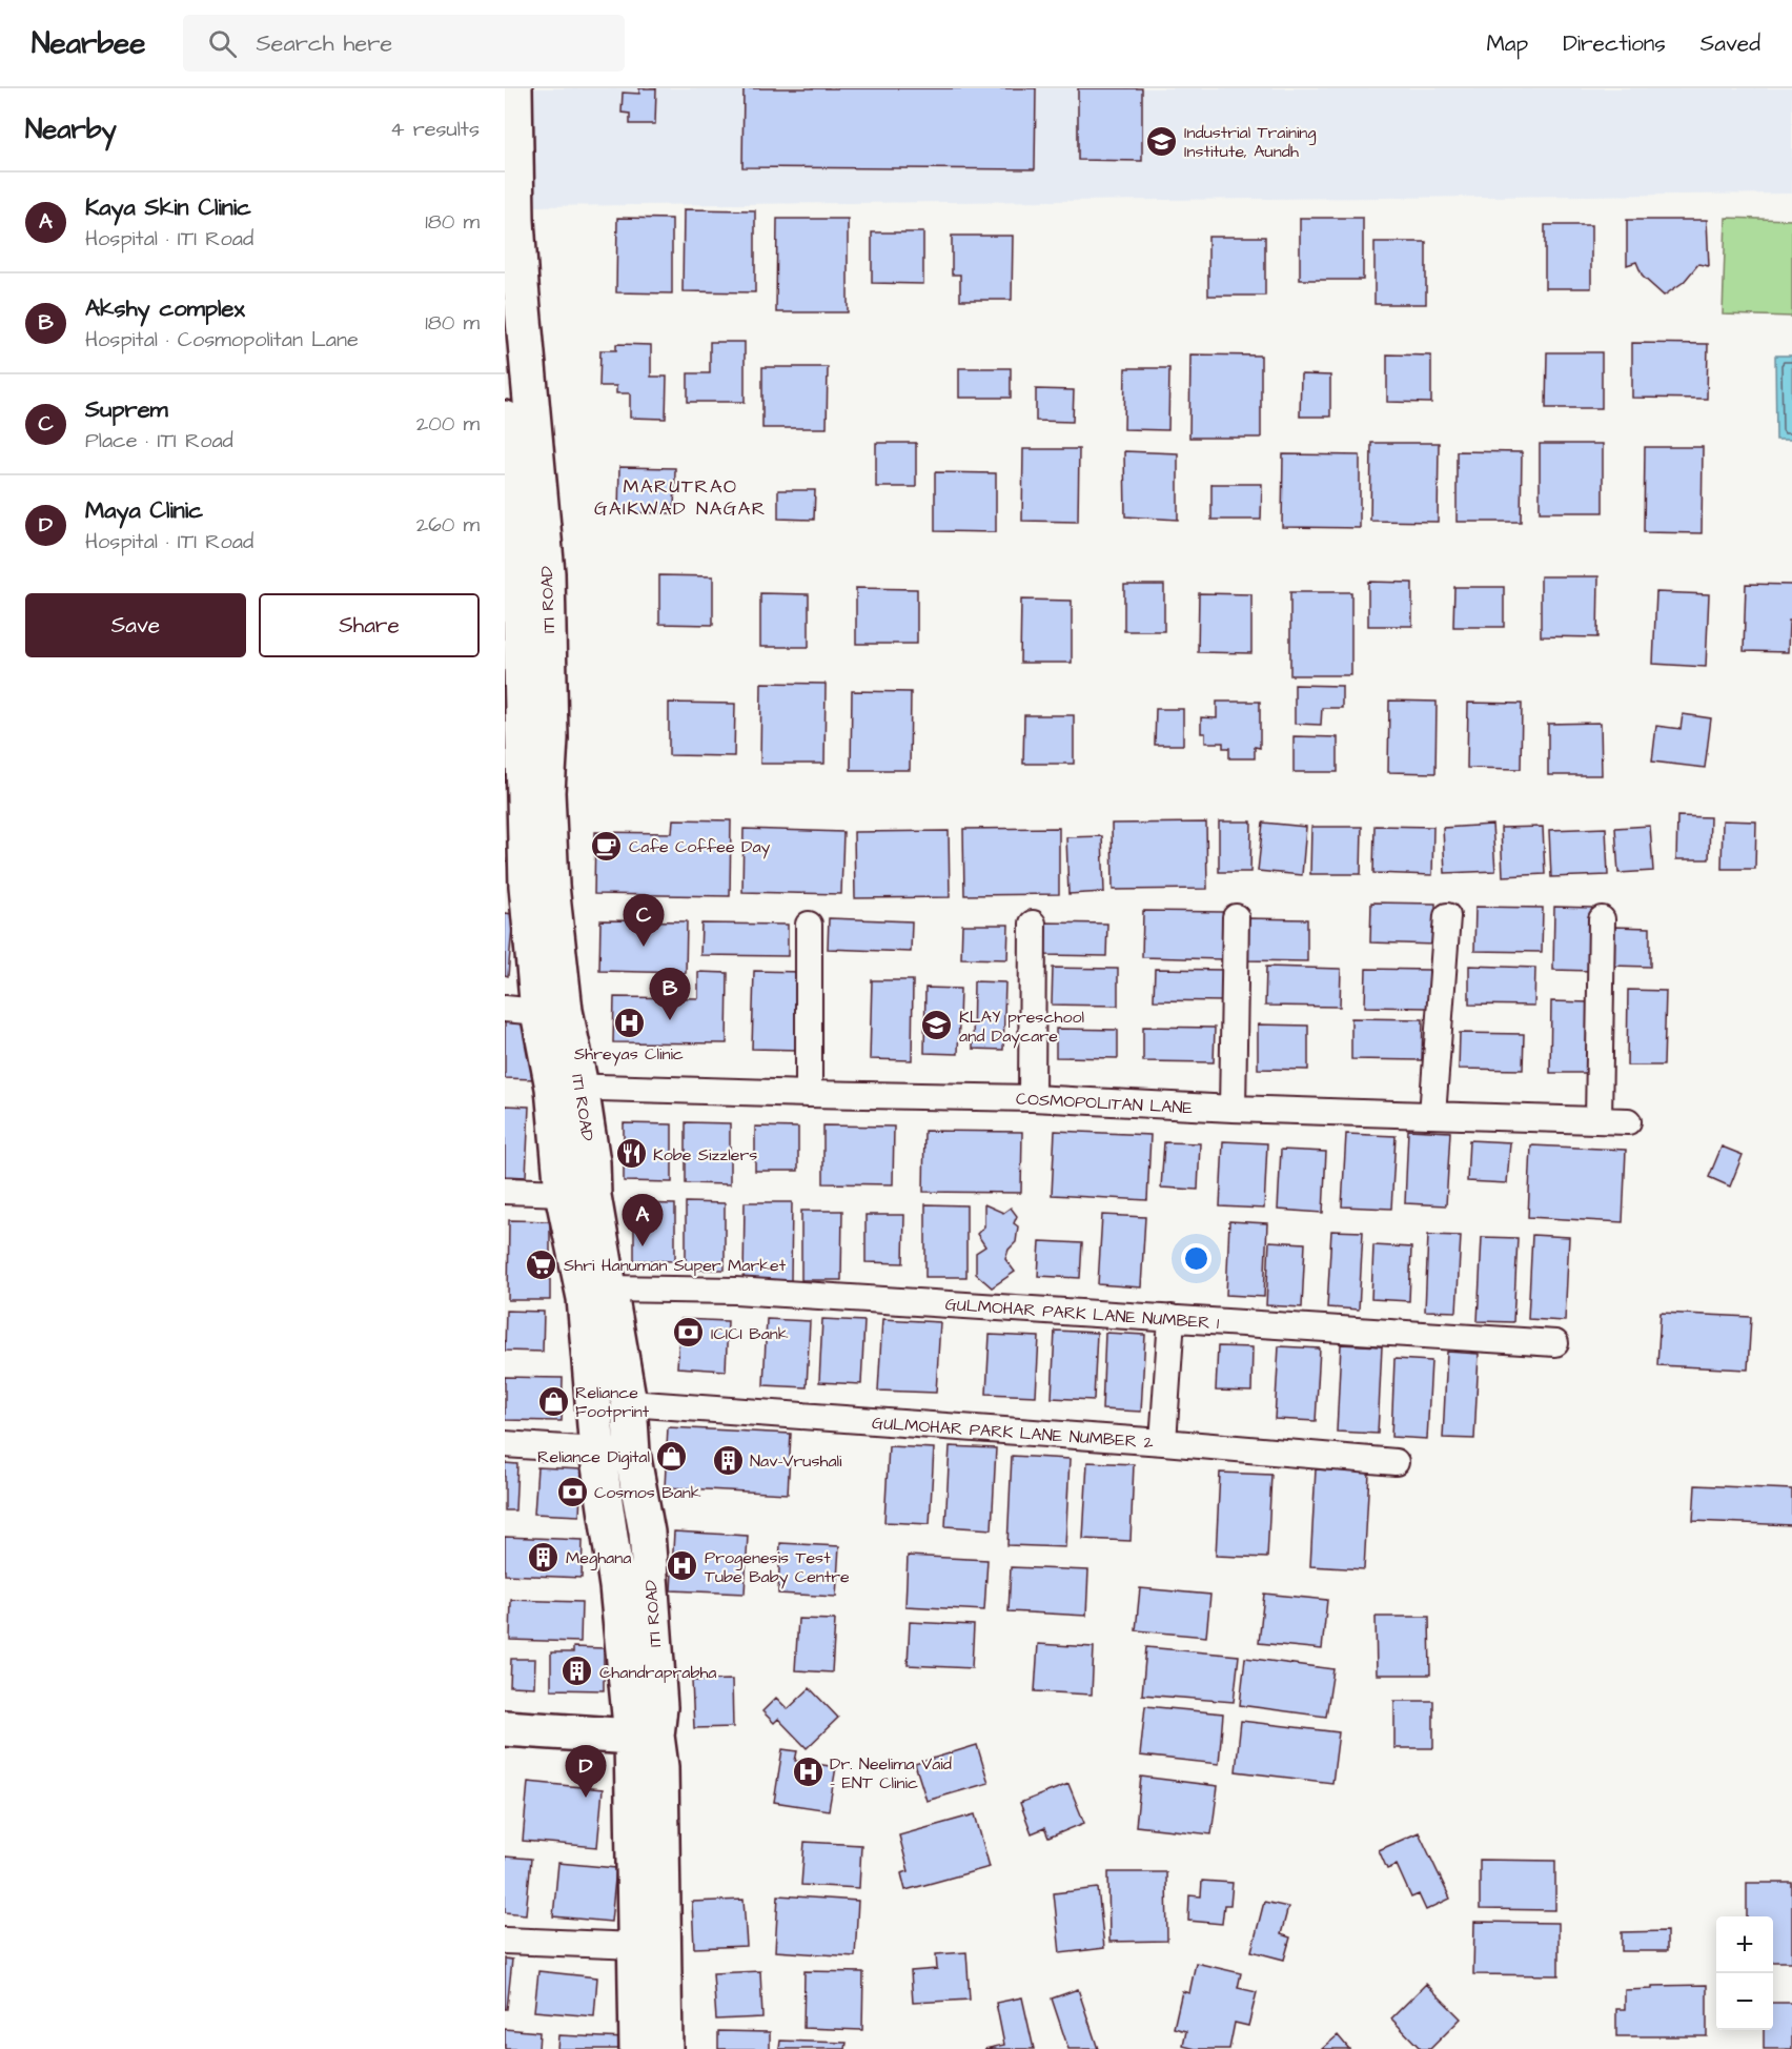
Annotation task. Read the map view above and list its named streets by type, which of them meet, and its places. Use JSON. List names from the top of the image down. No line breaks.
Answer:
{"streets":{"main road":["ITI ROAD"],"street":["COSMOPOLITAN LANE","GULMOHAR PARK LANE NUMBER 1","GULMOHAR PARK LANE NUMBER 2"]},"crossings":[["ITI ROAD","COSMOPOLITAN LANE"],["ITI ROAD","GULMOHAR PARK LANE NUMBER 1"],["ITI ROAD","GULMOHAR PARK LANE NUMBER 2"]],"districts":["MARUTRAO GAIKWAD NAGAR"],"places":{"school or university":["Industrial Training Institute, Aundh","KLAY preschool and Daycare"],"cafe":["Cafe Coffee Day"],"hospital":["Shreyas Clinic","Progenesis Test Tube Baby Centre","Dr. Neelima Vaid - ENT Clinic"],"restaurant":["Kobe Sizzlers"],"supermarket":["Shri Hanuman Super Market"],"bank":["ICICI Bank","Cosmos Bank"],"shop":["Reliance Footprint","Reliance Digital"],"building":["Nav-Vrushali","Meghana","Chandraprabha"]},"page":{"header":"Nearbee","search":"Search here","nav":["Map","Directions","Saved"],"heading":["Nearby","4 results"],"list":[{"mark":"A","name":"Kaya Skin Clinic","note":"Hospital · ITI Road","value":"180 m"},{"mark":"B","name":"Akshy complex","note":"Hospital · Cosmopolitan Lane","value":"180 m"},{"mark":"C","name":"Suprem","note":"Place · ITI Road","value":"200 m"},{"mark":"D","name":"Maya Clinic","note":"Hospital · ITI Road","value":"260 m"}],"buttons":["Save","Share"],"pins":["C","B","A","D"],"map_buttons":["+","−"]}}
